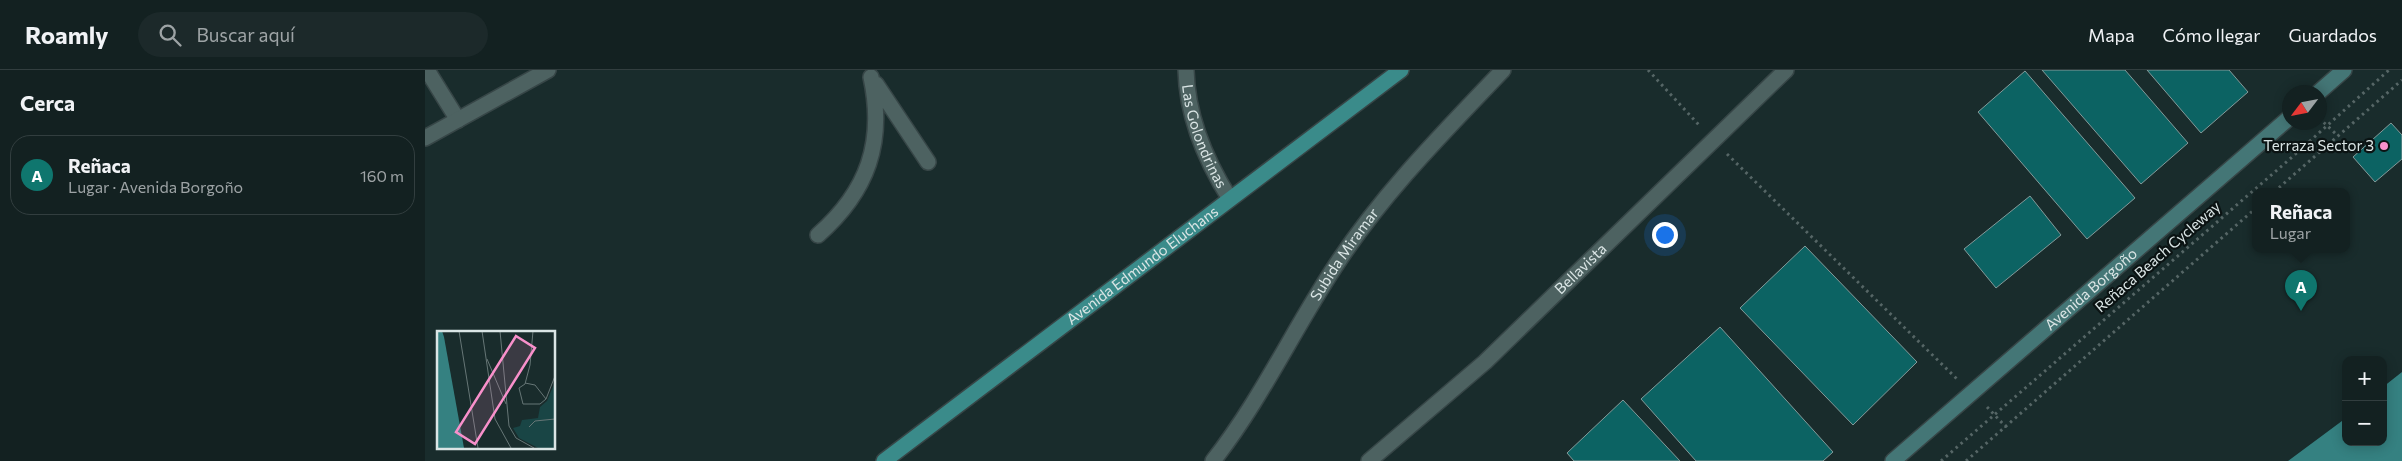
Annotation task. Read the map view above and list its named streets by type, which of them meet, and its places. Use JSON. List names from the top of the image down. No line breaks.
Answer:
{"streets":{"main road":["Avenida Edmundo Eluchans","Avenida Borgoño"],"street":["Las Golondrinas","Subida Miramar","Bellavista"],"path":["Reñaca Beach Cycleway"]},"crossings":[["Las Golondrinas","Avenida Edmundo Eluchans"]],"places":["Terraza Sector 3"],"north":"bottom left","page":{"header":"Roamly","search":"Buscar aquí","nav":["Mapa","Cómo llegar","Guardados"],"heading":"Cerca","list":[{"mark":"A","name":"Reñaca","note":"Lugar · Avenida Borgoño","value":"160 m"}],"popup":["Reñaca","Lugar"],"pins":"A","map_buttons":["+","−"]}}
